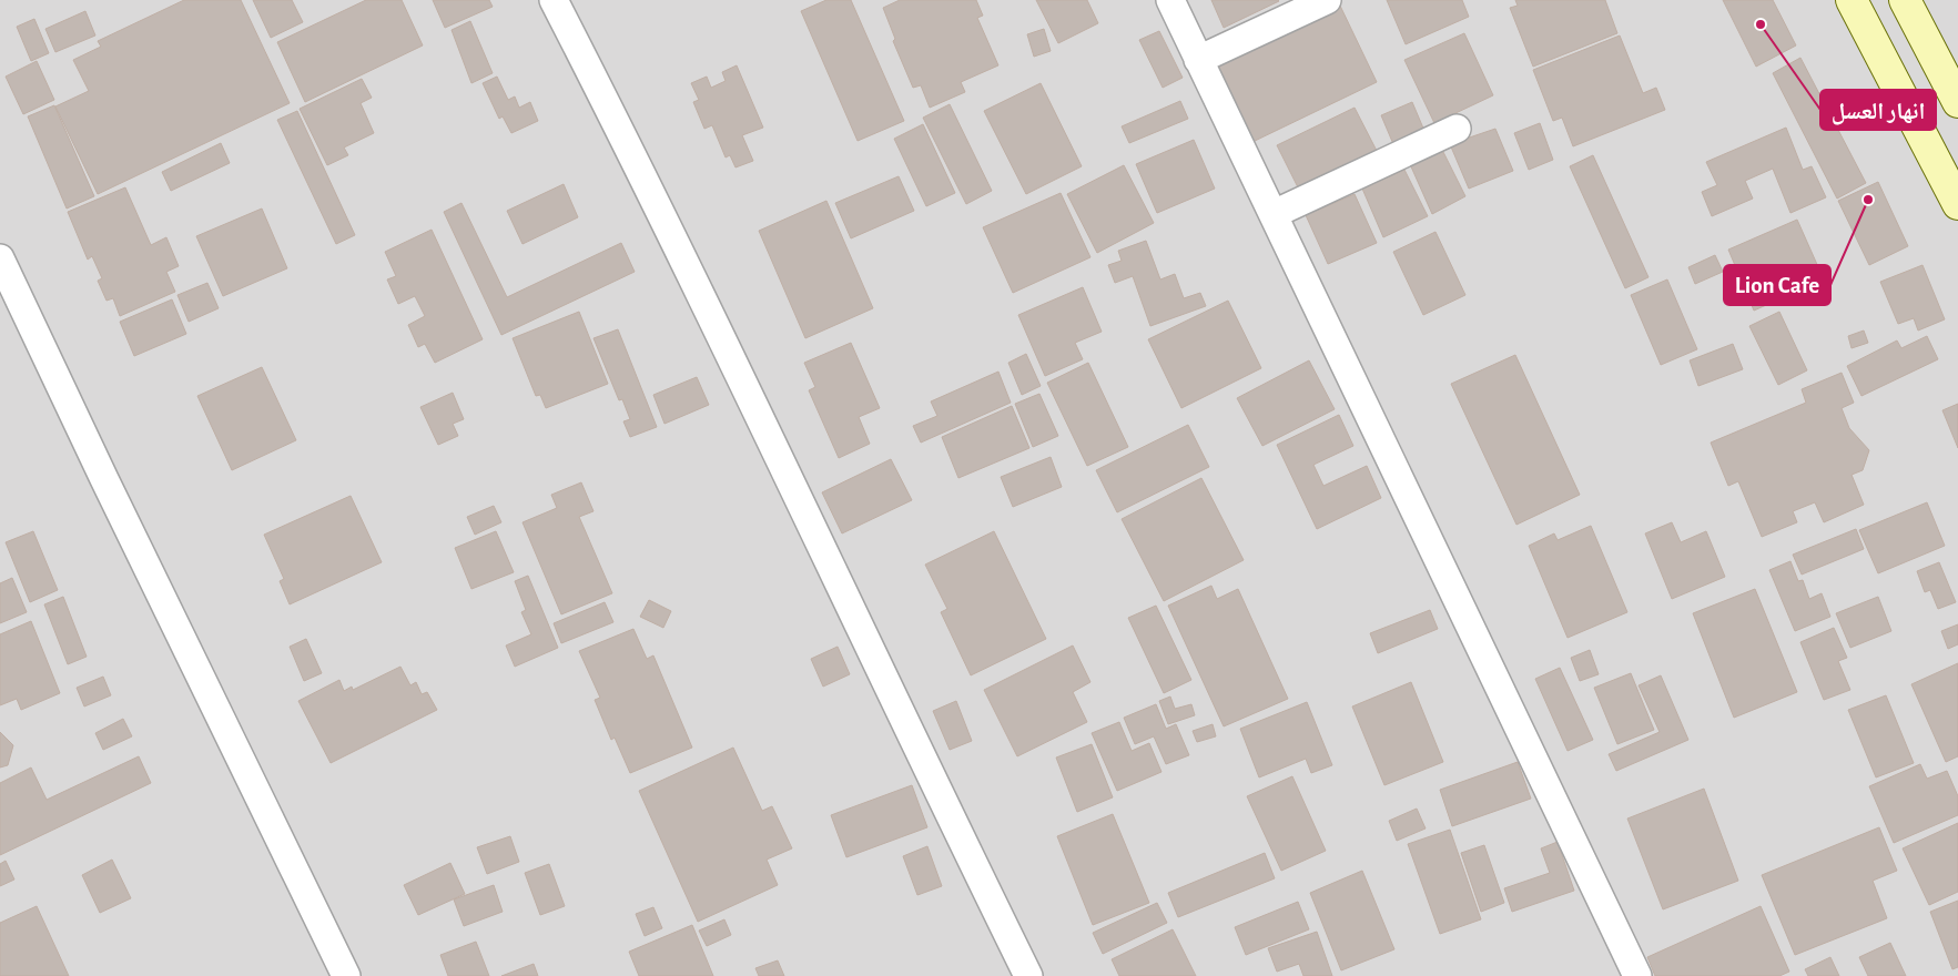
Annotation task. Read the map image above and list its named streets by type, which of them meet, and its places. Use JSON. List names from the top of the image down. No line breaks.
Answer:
{"places":["انهار العسل","Lion Cafe"]}
